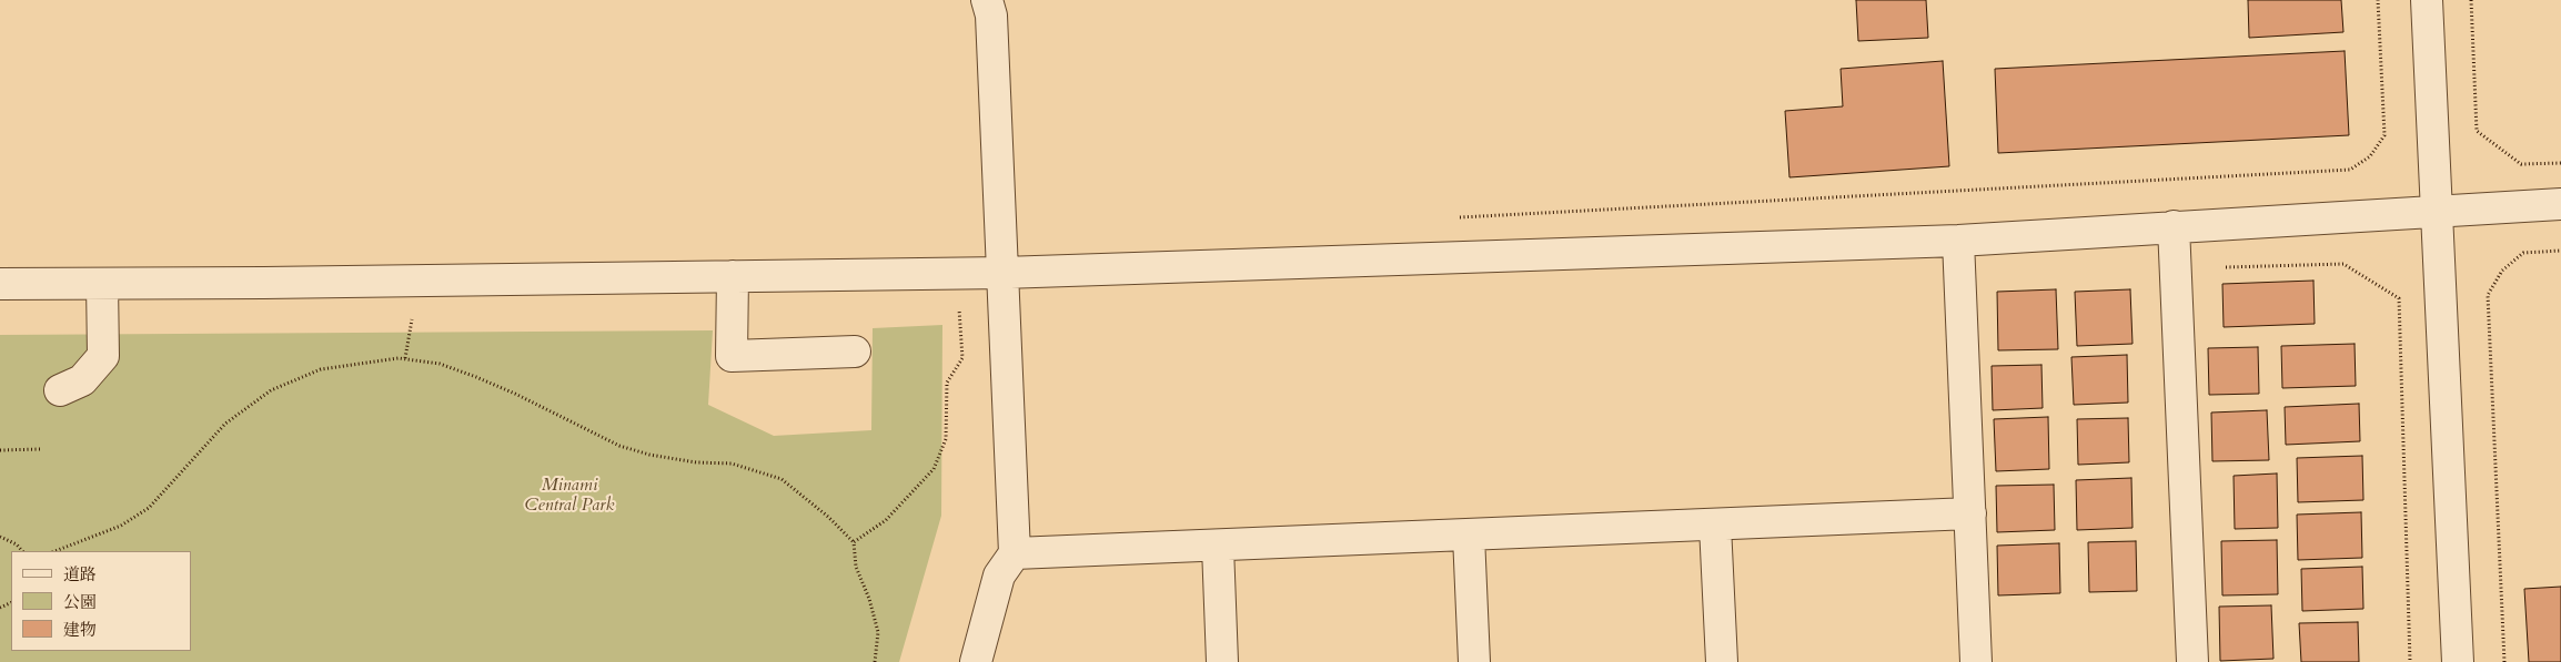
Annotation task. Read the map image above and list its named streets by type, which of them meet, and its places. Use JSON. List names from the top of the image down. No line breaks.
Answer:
{"parks":["Minami Central Park"],"legend":["道路","公園","建物"]}
